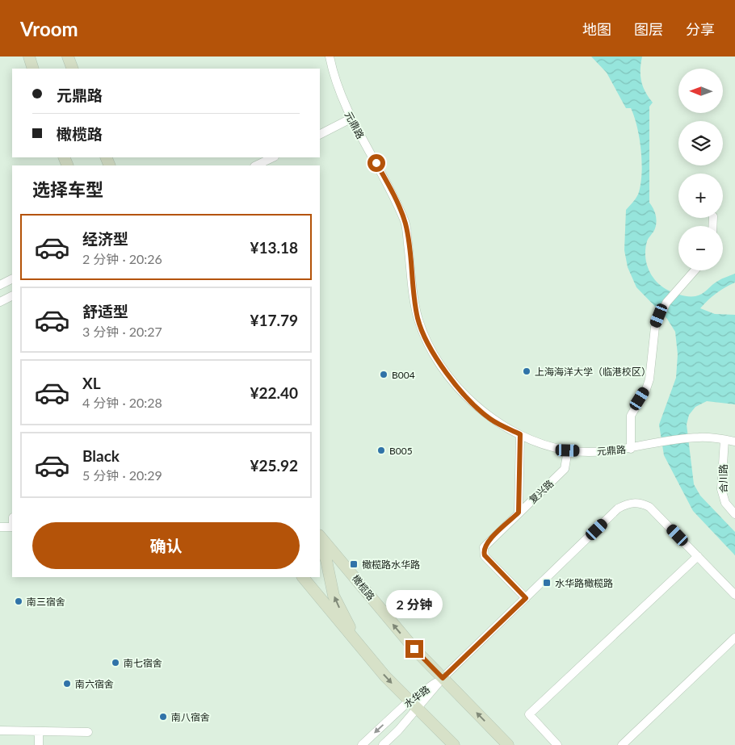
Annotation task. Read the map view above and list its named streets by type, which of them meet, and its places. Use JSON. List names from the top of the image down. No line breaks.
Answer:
{"streets":{"main road":["橄榄路"],"street":["元鼎路","合川路","复兴路","水华路"]},"crossings":[["元鼎路","合川路"],["元鼎路","复兴路"],["橄榄路","水华路"]],"places":{"other":["上海海洋大学（临港校区）","B004","B005","南三宿舍","南七宿舍","南六宿舍","南八宿舍"],"transit":["橄榄路水华路","水华路橄榄路"]},"north":"left","page":{"header":"Vroom","nav":["地图","图层","分享"],"map_buttons":["+","−"],"banner":["元鼎路","橄榄路"],"heading":"选择车型","list":[{"name":"经济型","note":"2 分钟 · 20:26","value":"¥13.18"},{"name":"舒适型","note":"3 分钟 · 20:27","value":"¥17.79"},{"name":"XL","note":"4 分钟 · 20:28","value":"¥22.40"},{"name":"Black","note":"5 分钟 · 20:29","value":"¥25.92"}],"buttons":"确认","bubble":"2 分钟"}}
